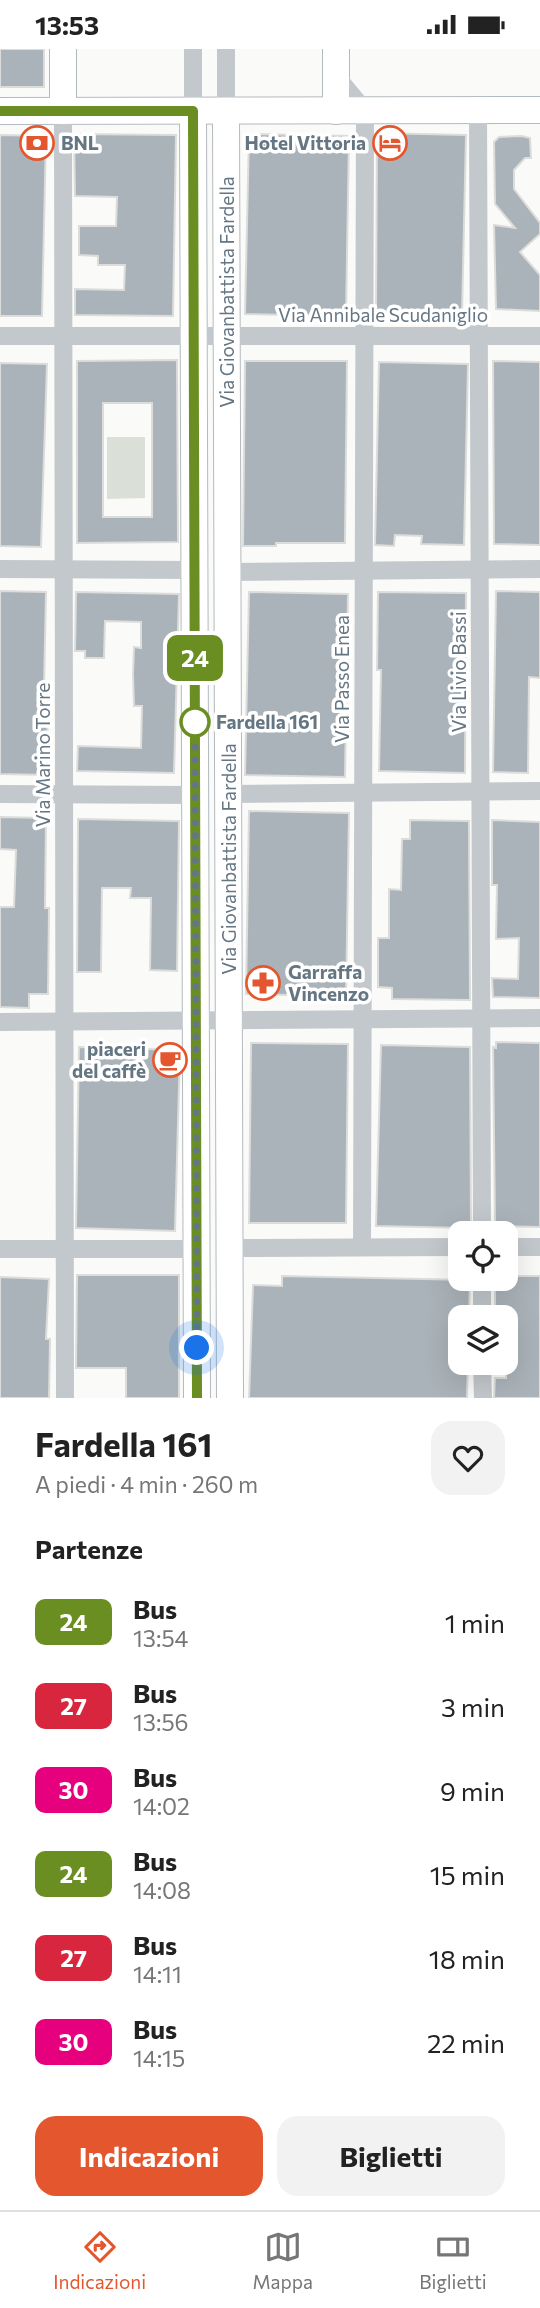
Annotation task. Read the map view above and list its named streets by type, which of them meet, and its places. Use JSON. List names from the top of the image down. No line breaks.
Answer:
{"streets":{"main road":["Via Giovanbattista Fardella"],"street":["Via Annibale Scudaniglio","Via Livio Bassi","Via Passo Enea","Via Marino Torre"]},"crossings":[["Via Giovanbattista Fardella","Via Annibale Scudaniglio"],["Via Annibale Scudaniglio","Via Livio Bassi"],["Via Annibale Scudaniglio","Via Passo Enea"],["Via Annibale Scudaniglio","Via Marino Torre"]],"places":{"bank":["BNL"],"hotel":["Hotel Vittoria"],"other":["Fardella 161"],"pharmacy":["Garraffa Vincenzo"],"cafe":["piaceri del caffè"]},"lines":["bus line 24"],"page":{"status":"13:53","on_map":"24","heading":[["Fardella 161","A piedi · 4 min · 260 m"],"Partenze"],"list":[{"mark":"24","name":"Bus","note":"13:54","value":"1 min"},{"mark":"27","name":"Bus","note":"13:56","value":"3 min"},{"mark":"30","name":"Bus","note":"14:02","value":"9 min"},{"mark":"24","name":"Bus","note":"14:08","value":"15 min"},{"mark":"27","name":"Bus","note":"14:11","value":"18 min"},{"mark":"30","name":"Bus","note":"14:15","value":"22 min"}],"buttons":["Indicazioni","Biglietti"],"tabs":["Indicazioni","Mappa","Biglietti"]}}
